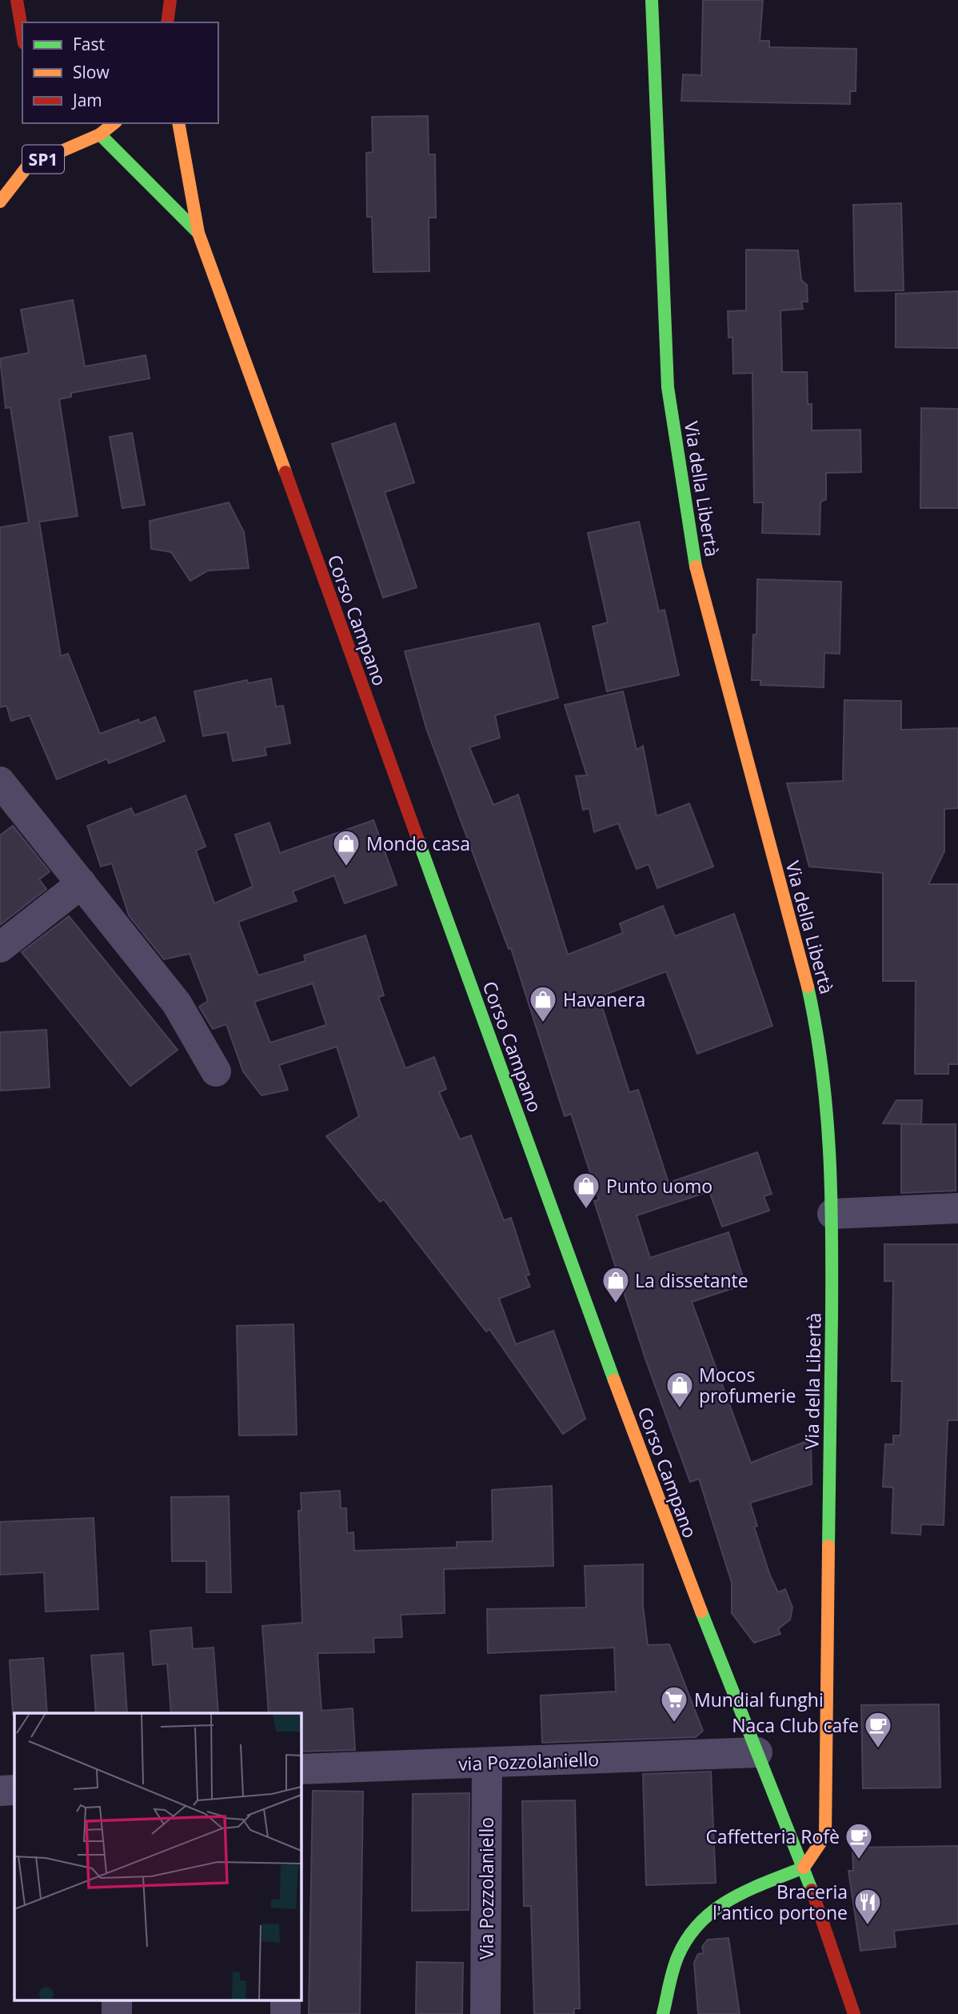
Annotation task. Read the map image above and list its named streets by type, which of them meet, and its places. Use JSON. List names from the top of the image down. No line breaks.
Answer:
{"streets":{"main road":["SP1","Via della Libertà","Corso Campano"],"street":["via Pozzolaniello","Via Pozzolaniello"]},"crossings":[["Via della Libertà","Corso Campano"],["Corso Campano","via Pozzolaniello"],["via Pozzolaniello","Via Pozzolaniello"]],"places":{"shop":["Mondo casa","Havanera","Punto uomo","La dissetante","Mocos profumerie"],"supermarket":["Mundial funghi"],"cafe":["Naca Club cafe","Caffetteria Rofè"],"restaurant":["Braceria l'antico portone"]},"legend":["Fast","Slow","Jam"]}
